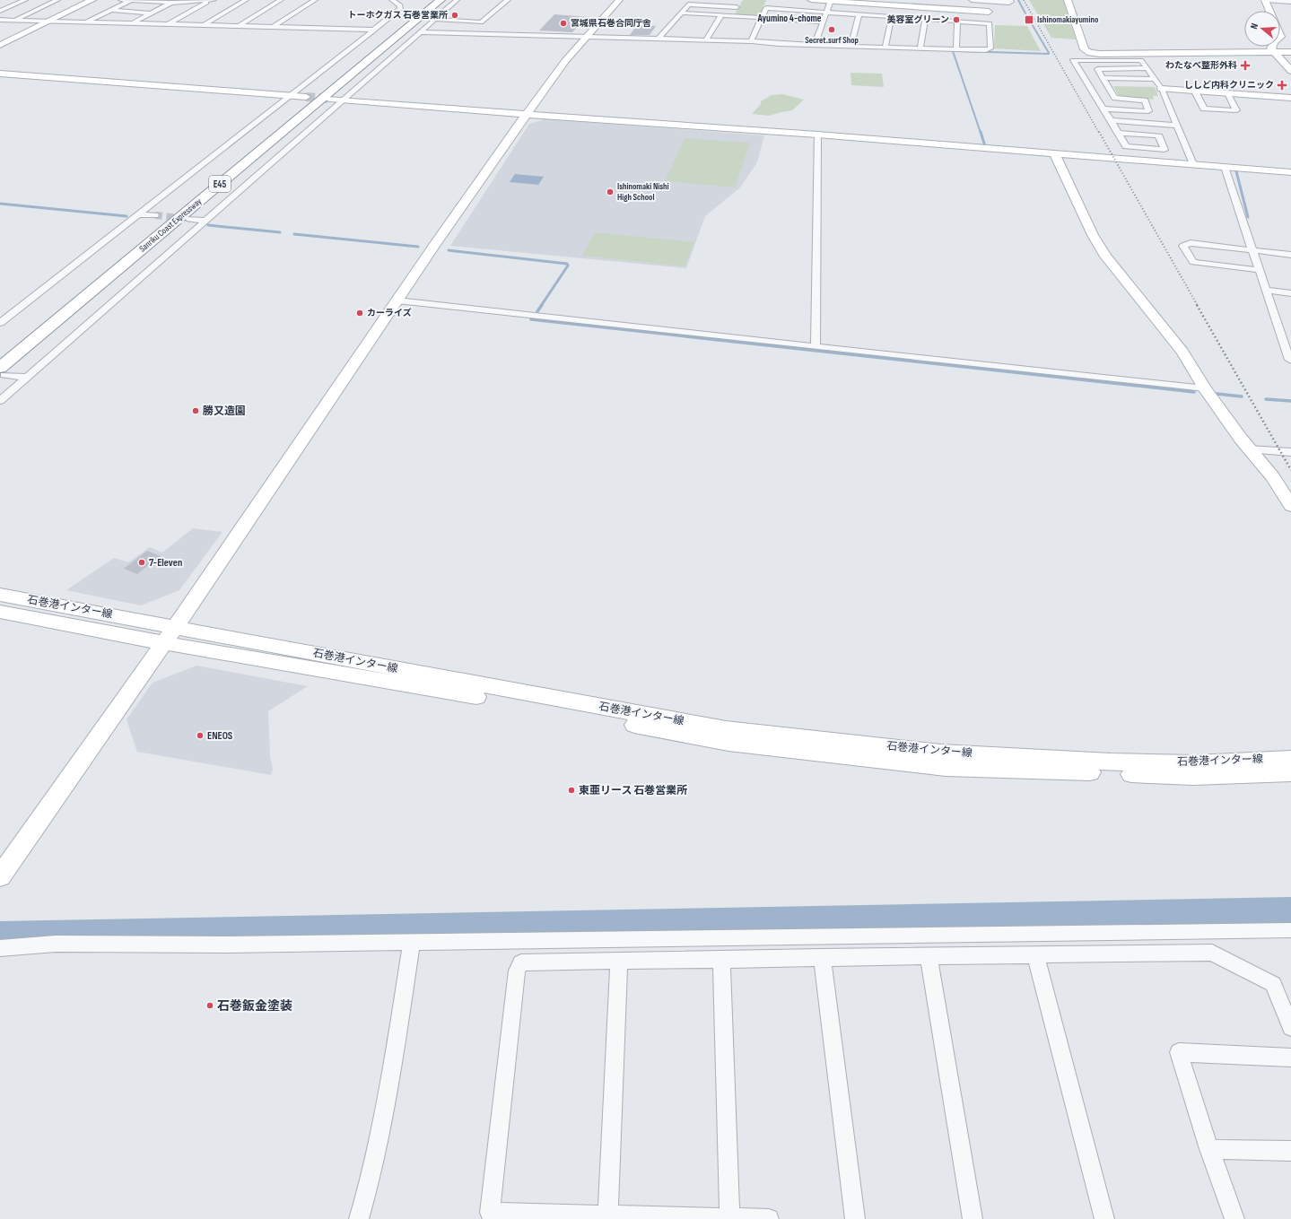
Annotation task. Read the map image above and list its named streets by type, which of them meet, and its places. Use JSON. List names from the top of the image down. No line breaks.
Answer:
{"streets":{"highway":["E45","Sanriku Coast Expressway"],"street":["石巻港インター線"]},"districts":["Ayumino 4-chome"],"places":{"other":["トーホクガス 石巻営業所","美容室グリーン","宮城県石巻合同庁舎","Secret.surf Shop","Ishinomaki Nishi High School","カーライズ","勝又造園","7-Eleven","ENEOS","東亜リース 石巻営業所","石巻鈑金塗装"],"transit":["Ishinomakiayumino"],"health":["わたなべ整形外科","ししど内科クリニック"]},"north":"left"}
